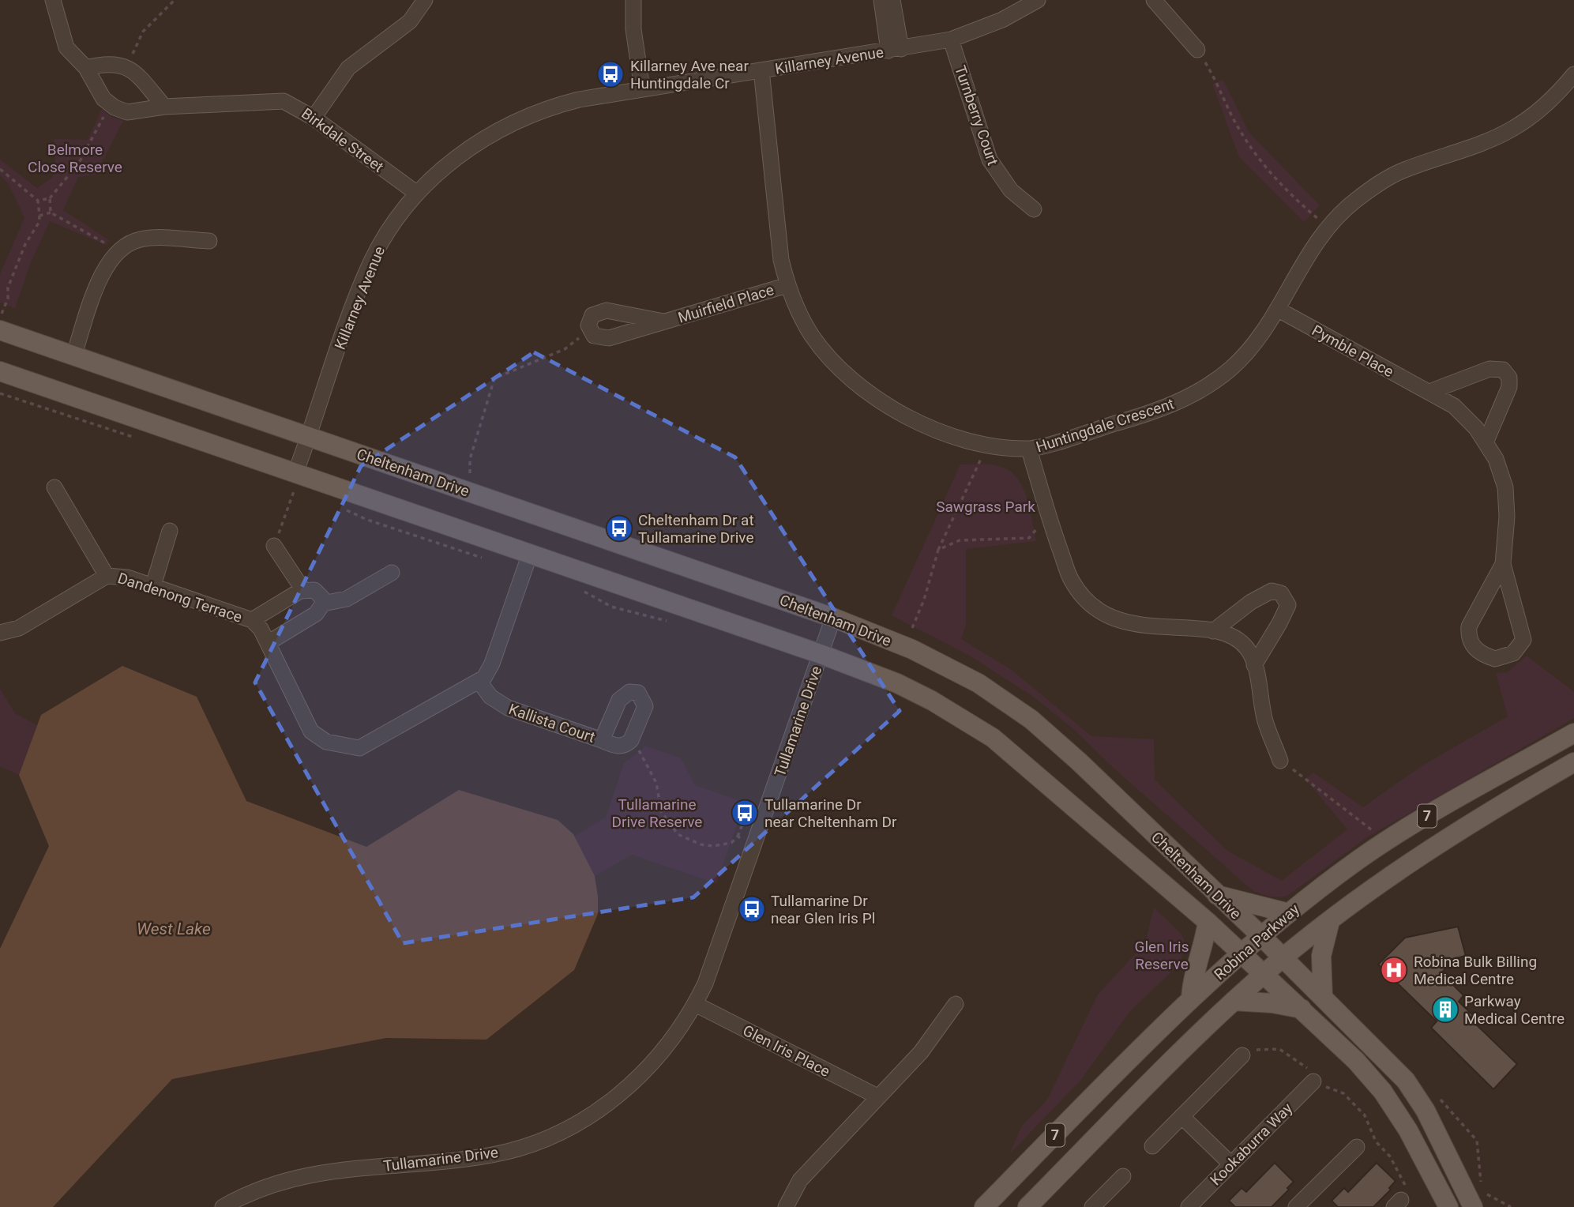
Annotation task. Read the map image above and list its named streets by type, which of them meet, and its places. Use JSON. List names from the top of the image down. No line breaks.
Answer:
{"streets":{"main road":["Cheltenham Drive","7","Robina Parkway"],"street":["Killarney Avenue","Turnberry Court","Birkdale Street","Muirfield Place","Pymble Place","Huntingdale Crescent","Dandenong Terrace","Tullamarine Drive","Kallista Court","Glen Iris Place","Kookaburra Way"]},"crossings":[["Killarney Avenue","Turnberry Court"],["Killarney Avenue","Birkdale Street"],["Killarney Avenue","Huntingdale Crescent"],["Killarney Avenue","Cheltenham Drive"],["Muirfield Place","Huntingdale Crescent"],["Pymble Place","Huntingdale Crescent"],["Cheltenham Drive","Dandenong Terrace"],["Cheltenham Drive","Tullamarine Drive"],["Cheltenham Drive","Robina Parkway"],["Dandenong Terrace","Kallista Court"],["Tullamarine Drive","Glen Iris Place"]],"water":["West Lake"],"parks":["Belmore Close Reserve","Sawgrass Park","Tullamarine Drive Reserve","Glen Iris Reserve"],"places":{"bus stop":["Killarney Ave near Huntingdale Cr","Cheltenham Dr at Tullamarine Drive","Tullamarine Dr near Cheltenham Dr","Tullamarine Dr near Glen Iris Pl"],"hospital":["Robina Bulk Billing Medical Centre"],"building":["Parkway Medical Centre"]}}
